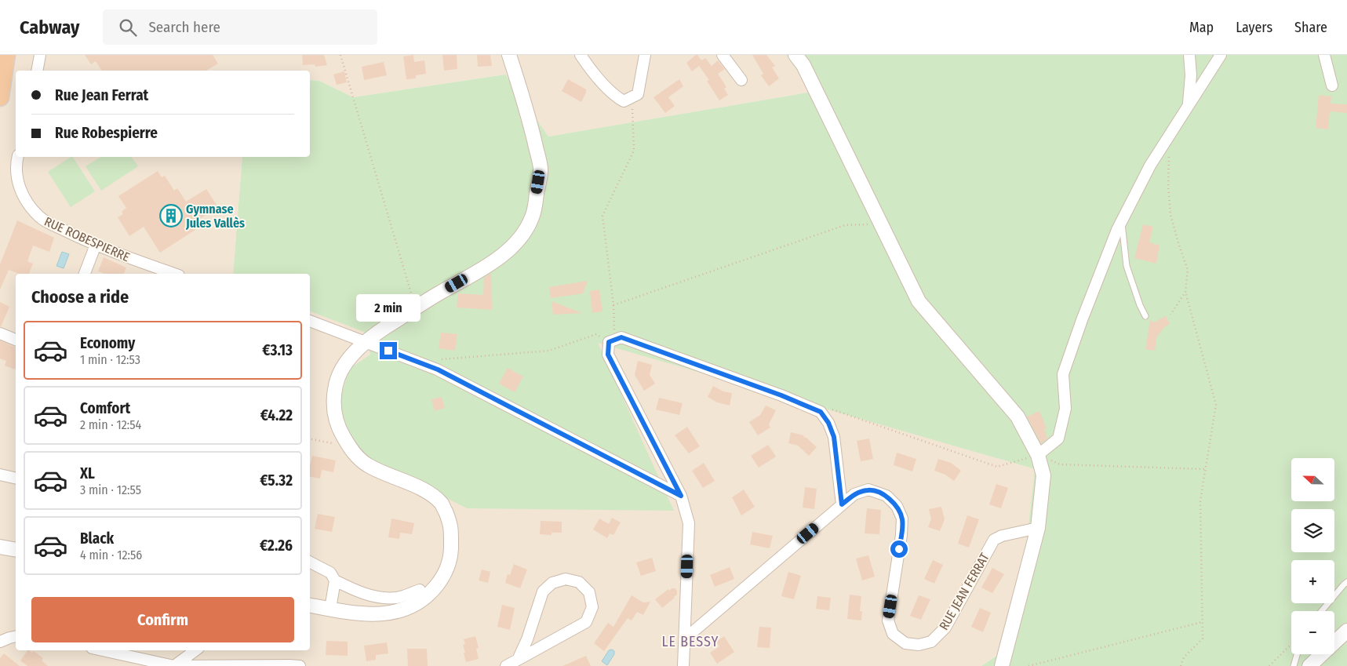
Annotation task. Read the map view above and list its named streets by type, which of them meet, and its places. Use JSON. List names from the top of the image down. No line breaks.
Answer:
{"streets":{"street":["RUE ROBESPIERRE","RUE JEAN FERRAT"]},"districts":["LE BESSY"],"places":{"building":["Gymnase Jules Vallès"]},"north":"left","page":{"header":"Cabway","search":"Search here","nav":["Map","Layers","Share"],"banner":["Rue Jean Ferrat","Rue Robespierre"],"heading":"Choose a ride","bubble":"2 min","list":[{"name":"Economy","note":"1 min · 12:53","value":"€3.13"},{"name":"Comfort","note":"2 min · 12:54","value":"€4.22"},{"name":"XL","note":"3 min · 12:55","value":"€5.32"},{"name":"Black","note":"4 min · 12:56","value":"€2.26"}],"map_buttons":["+","−"],"buttons":"Confirm"}}
